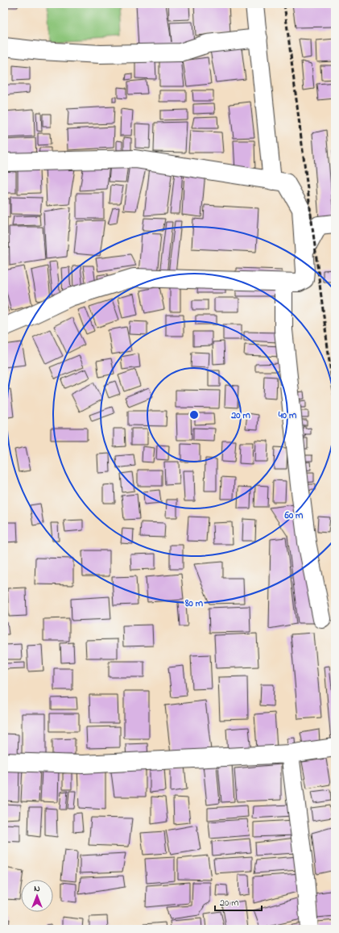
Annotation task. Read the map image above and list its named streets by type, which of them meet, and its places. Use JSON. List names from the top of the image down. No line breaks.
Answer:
{"scale_bar":"20 m","north":"top","rings":["20 m","40 m","60 m","80 m"]}
